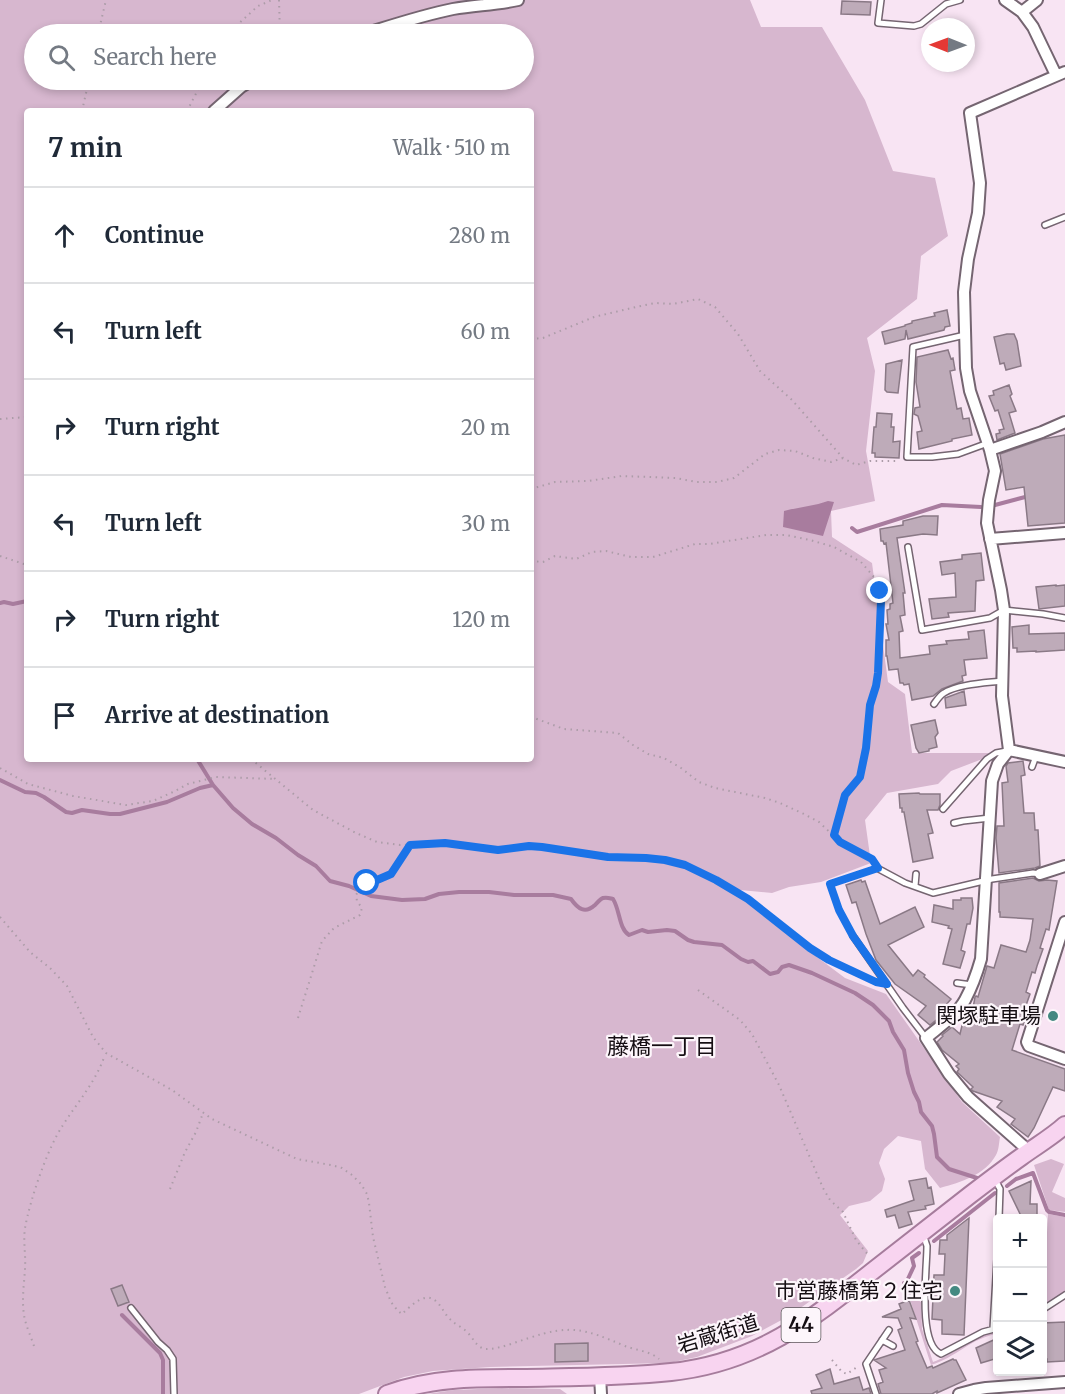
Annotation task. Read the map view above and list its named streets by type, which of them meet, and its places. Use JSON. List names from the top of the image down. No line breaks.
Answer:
{"streets":{"main road":["44","岩蔵街道"]},"districts":["藤橋一丁目"],"places":["関塚駐車場","市営藤橋第２住宅"],"north":"left","page":{"search":"Search here","heading":["7 min","Walk · 510 m"],"list":[["Continue","280 m"],["Turn left","60 m"],["Turn right","20 m"],["Turn left","30 m"],["Turn right","120 m"],"Arrive at destination"],"map_buttons":["+","−"]}}
